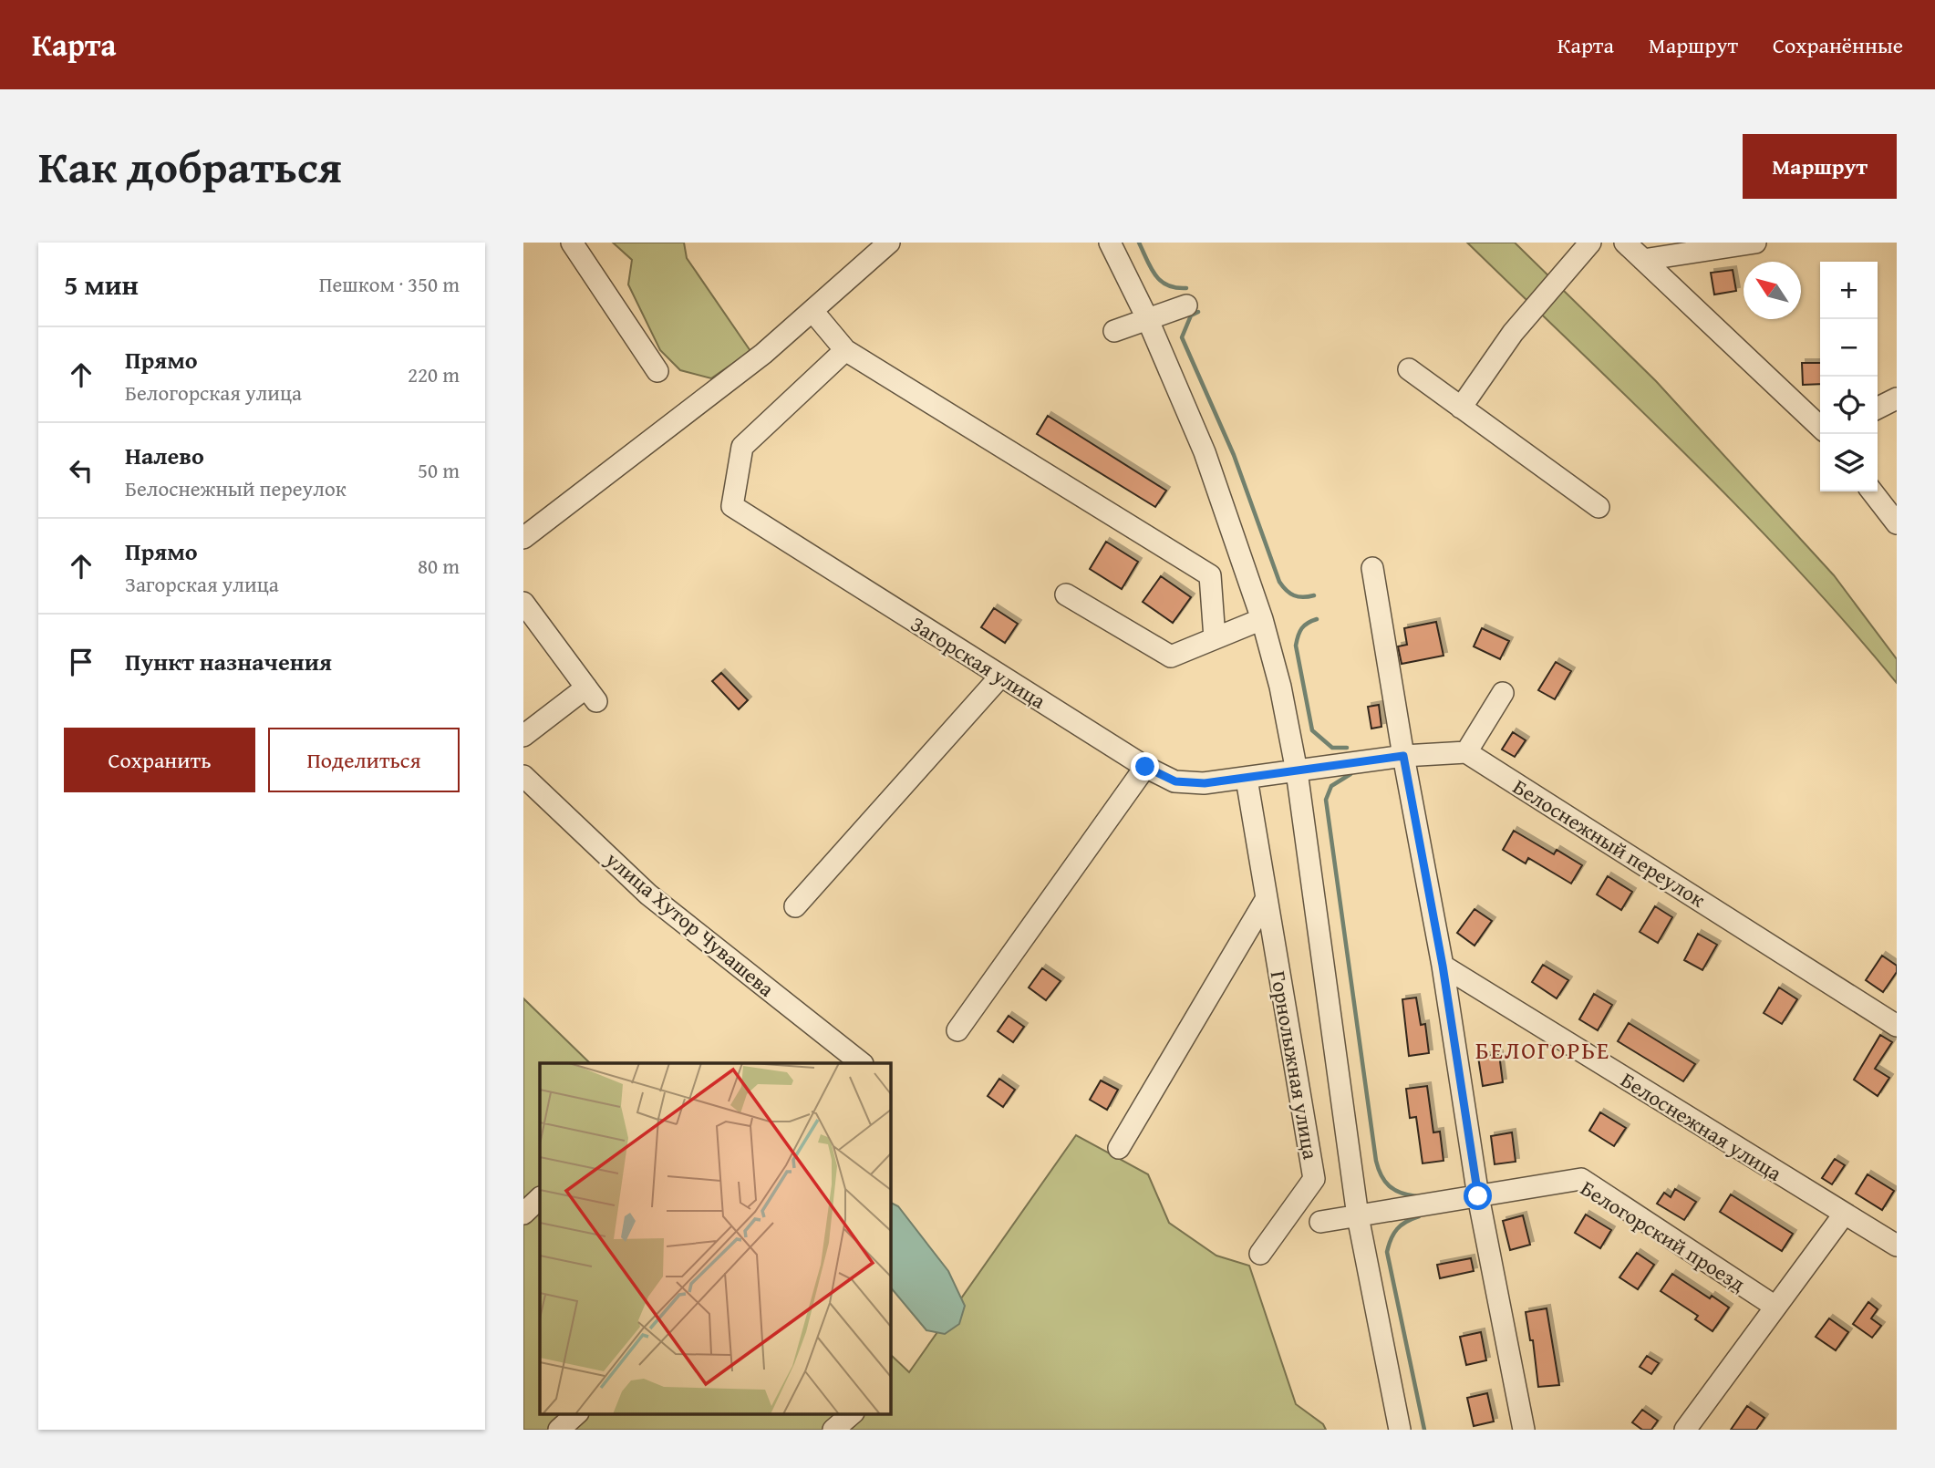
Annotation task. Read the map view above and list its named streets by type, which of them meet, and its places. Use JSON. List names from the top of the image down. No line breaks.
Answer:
{"streets":{"street":["Загорская улица","Белоснежный переулок","улица Хутор Чувашева","Горнолыжная улица","Белоснежная улица","Белогорский проезд"]},"crossings":[["Загорская улица","Горнолыжная улица"]],"districts":["БЕЛОГОРЬЕ"],"north":"top left","page":{"header":"Карта","nav":["Карта","Маршрут","Сохранённые"],"title":"Как добраться","buttons":["Маршрут",["Сохранить","Поделиться"]],"heading":["5 мин","Пешком · 350 m"],"map_buttons":["+","−"],"list":[["Прямо","Белогорская улица","220 m"],["Налево","Белоснежный переулок","50 m"],["Прямо","Загорская улица","80 m"],"Пункт назначения"]}}
